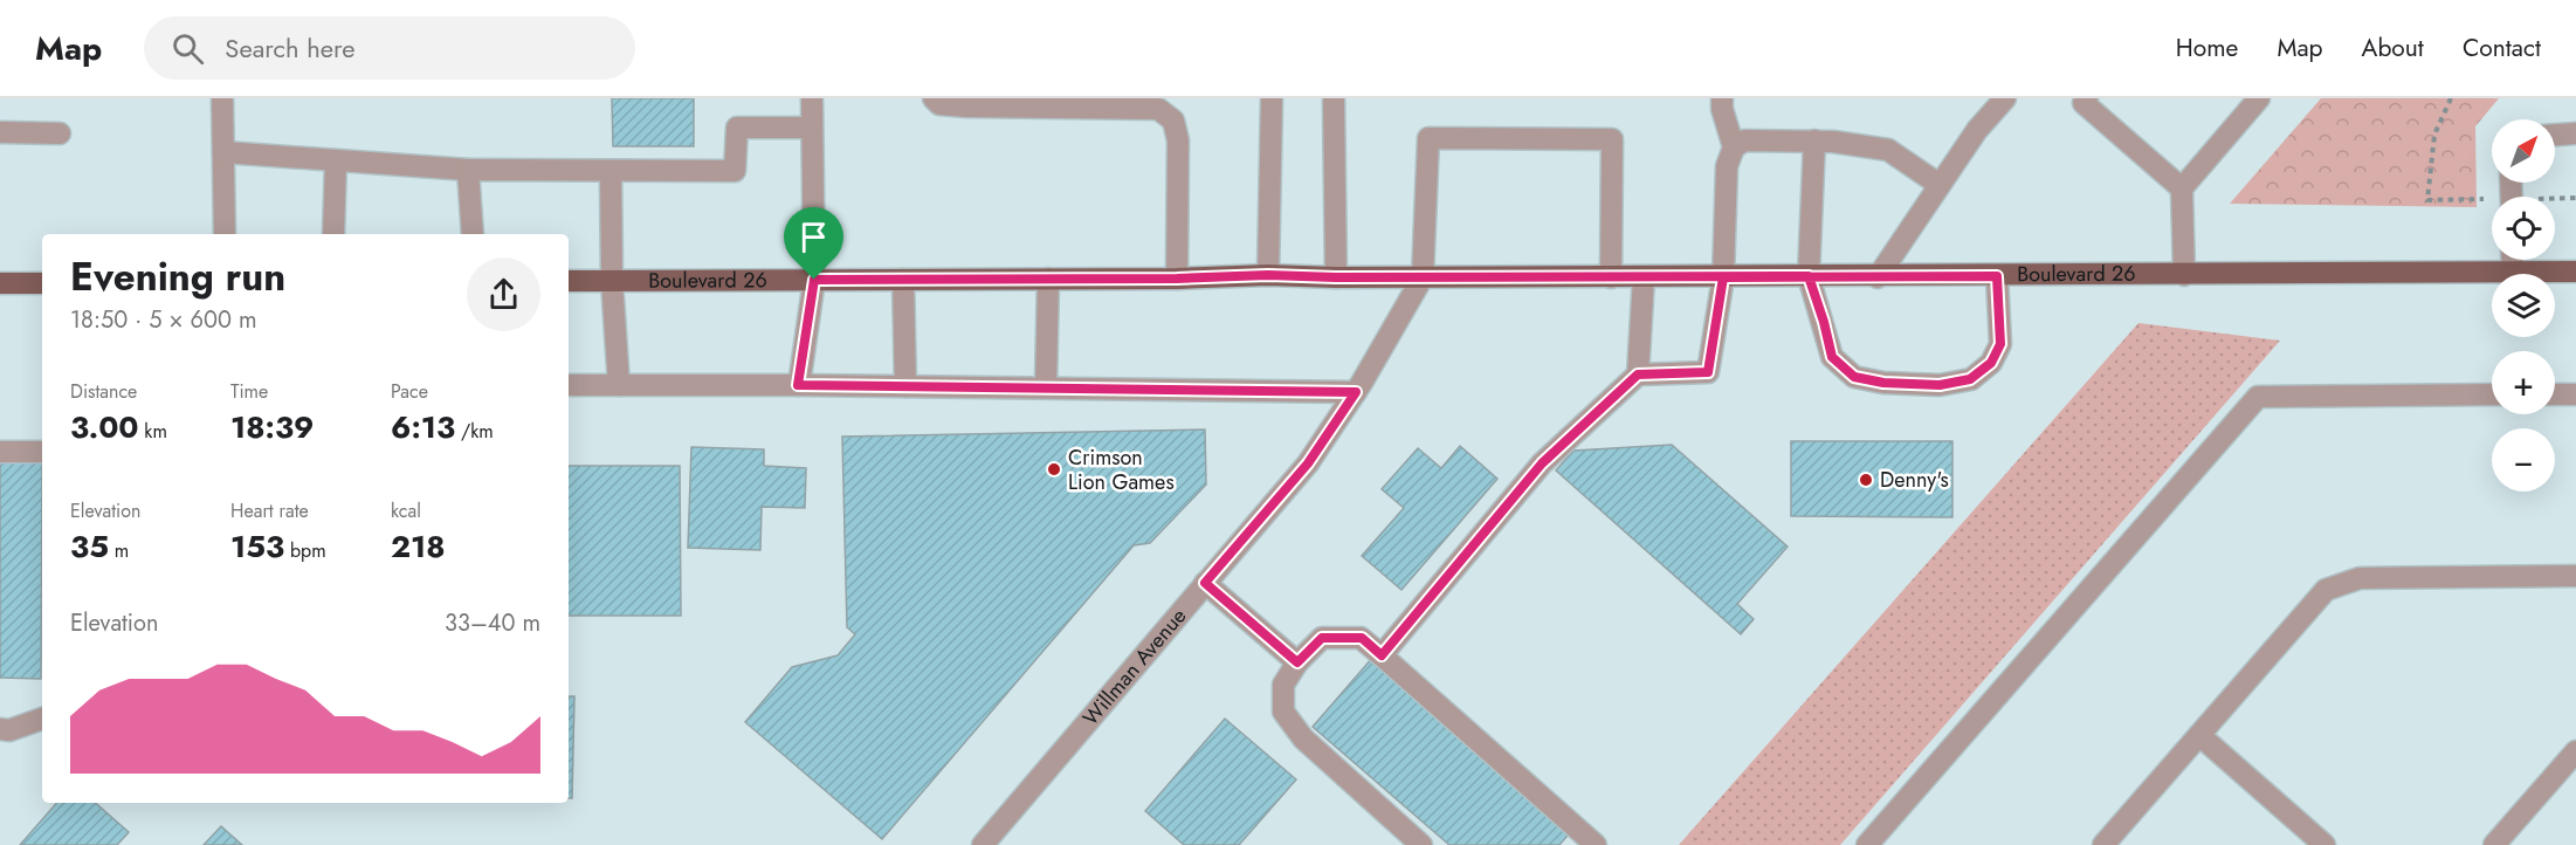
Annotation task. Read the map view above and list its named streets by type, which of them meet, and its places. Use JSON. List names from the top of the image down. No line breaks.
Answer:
{"streets":{"main road":["Boulevard 26"],"street":["Willman Avenue"]},"crossings":[["Boulevard 26","Willman Avenue"]],"places":["Crimson Lion Games","Denny's"],"north":"top right","page":{"header":"Map","search":"Search here","nav":["Home","Map","About","Contact"],"map_buttons":["+","−"],"heading":["Evening run","18:50 · 5 × 600 m"],"stats":[["Distance","3.00 km"],["Time","18:39"],["Pace","6:13 /km"],["Elevation","35 m"],["Heart rate","153 bpm"],["kcal","218"]],"chart":["Elevation","33–40 m"]}}
